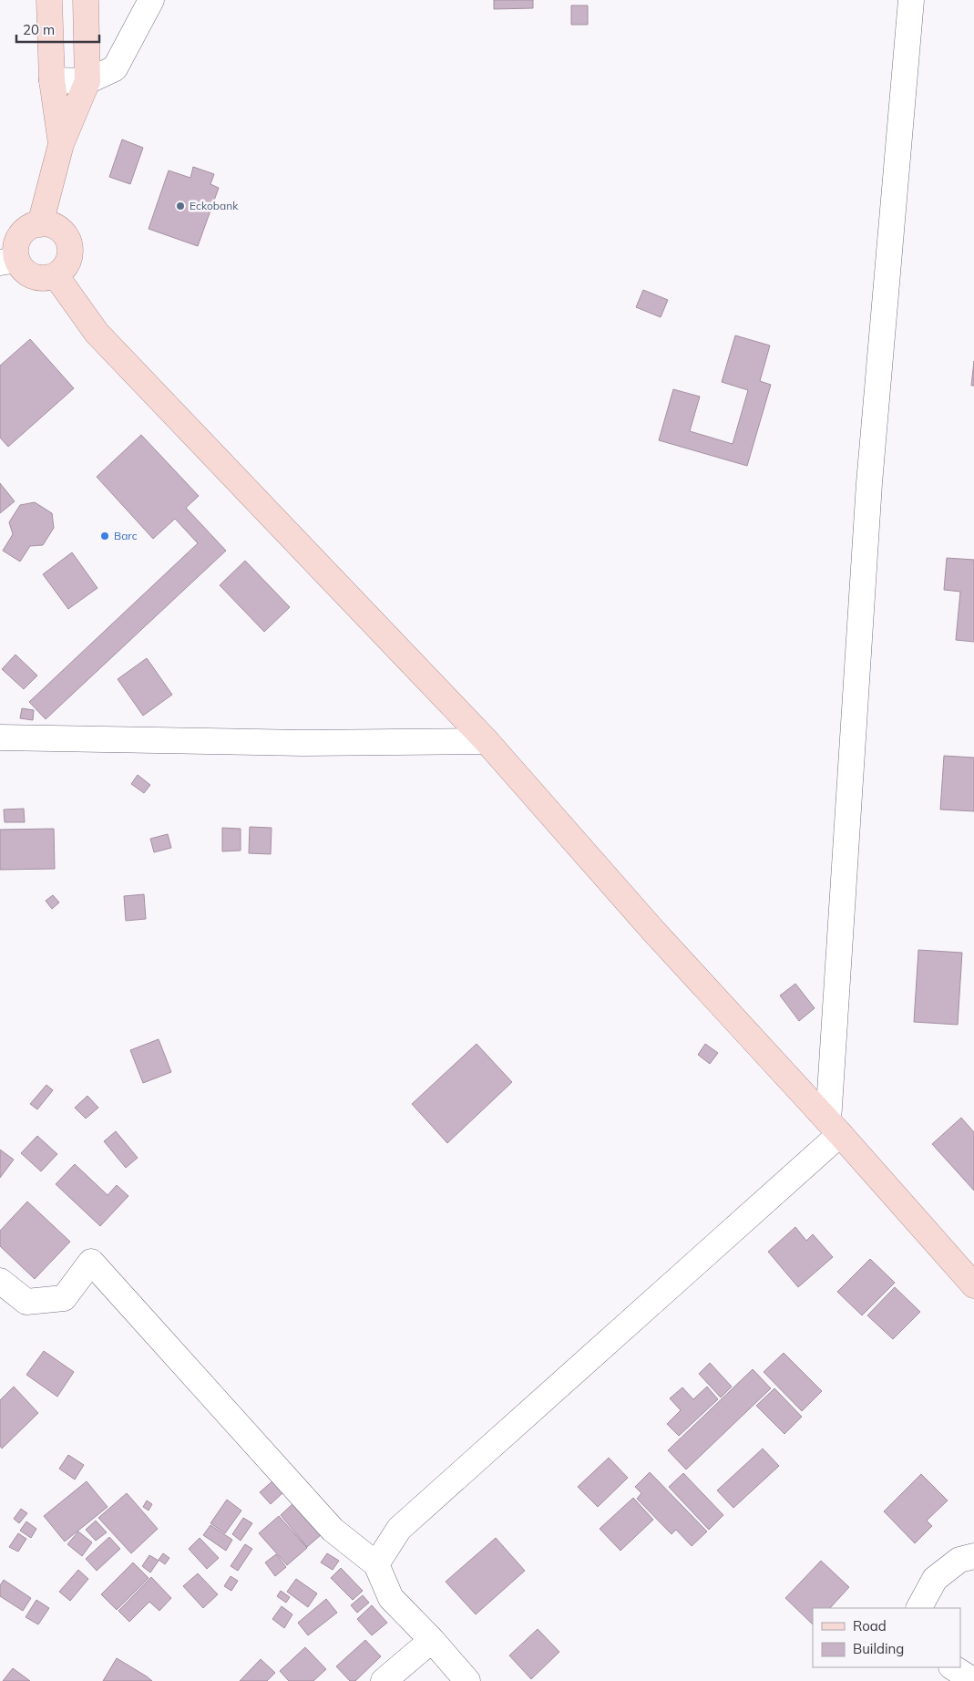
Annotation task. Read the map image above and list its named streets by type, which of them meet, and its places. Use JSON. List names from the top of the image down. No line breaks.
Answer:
{"places":["Eckobank","Barc"],"legend":["Road","Building"],"scale_bar":"20 m"}
